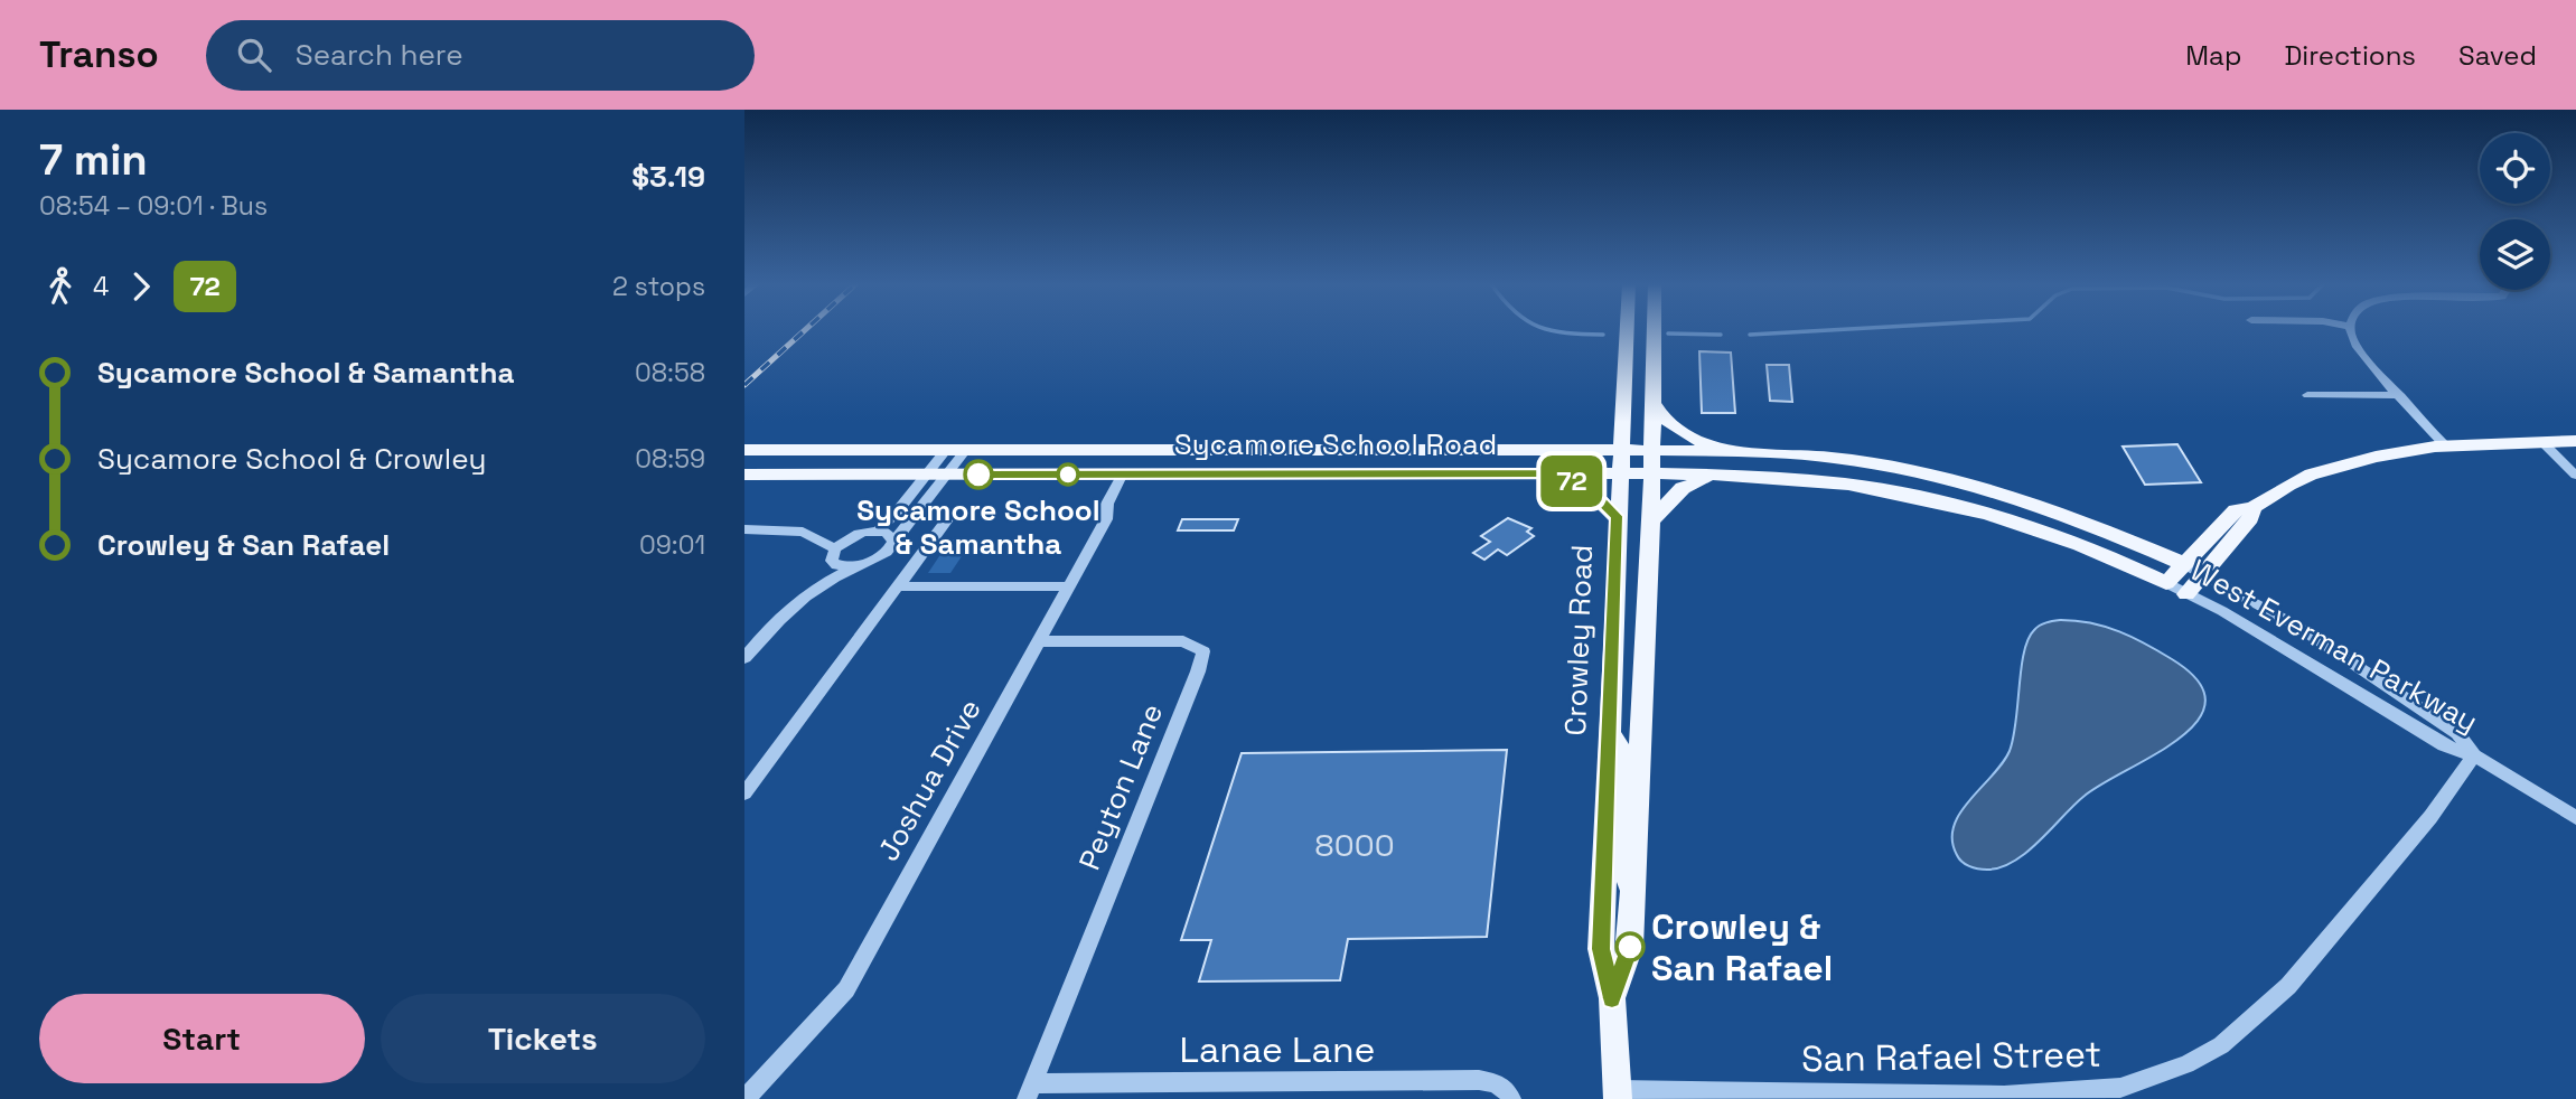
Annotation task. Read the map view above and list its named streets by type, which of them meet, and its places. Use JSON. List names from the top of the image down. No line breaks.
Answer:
{"streets":{"main road":["Sycamore School Road","Crowley Road"],"street":["West Everman Parkway","Joshua Drive","Peyton Lane","Lanae Lane","San Rafael Street"]},"crossings":[["Sycamore School Road","Crowley Road"],["Sycamore School Road","West Everman Parkway"],["Sycamore School Road","Joshua Drive"],["Crowley Road","San Rafael Street"],["West Everman Parkway","San Rafael Street"],["Joshua Drive","Peyton Lane"],["Peyton Lane","Lanae Lane"]],"places":["Sycamore School & Samantha","Crowley & San Rafael"],"lines":["bus line 72"],"house_numbers":["8000"],"page":{"header":"Transo","search":"Search here","nav":["Map","Directions","Saved"],"heading":["7 min","08:54 – 09:01 · Bus","$3.19"],"on_map":"72","legs":["4","72","2 stops"],"list":[{"name":"Sycamore School & Samantha","value":"08:58"},{"name":"Sycamore School & Crowley","value":"08:59"},{"name":"Crowley & San Rafael","value":"09:01"}],"buttons":["Start","Tickets"]}}
